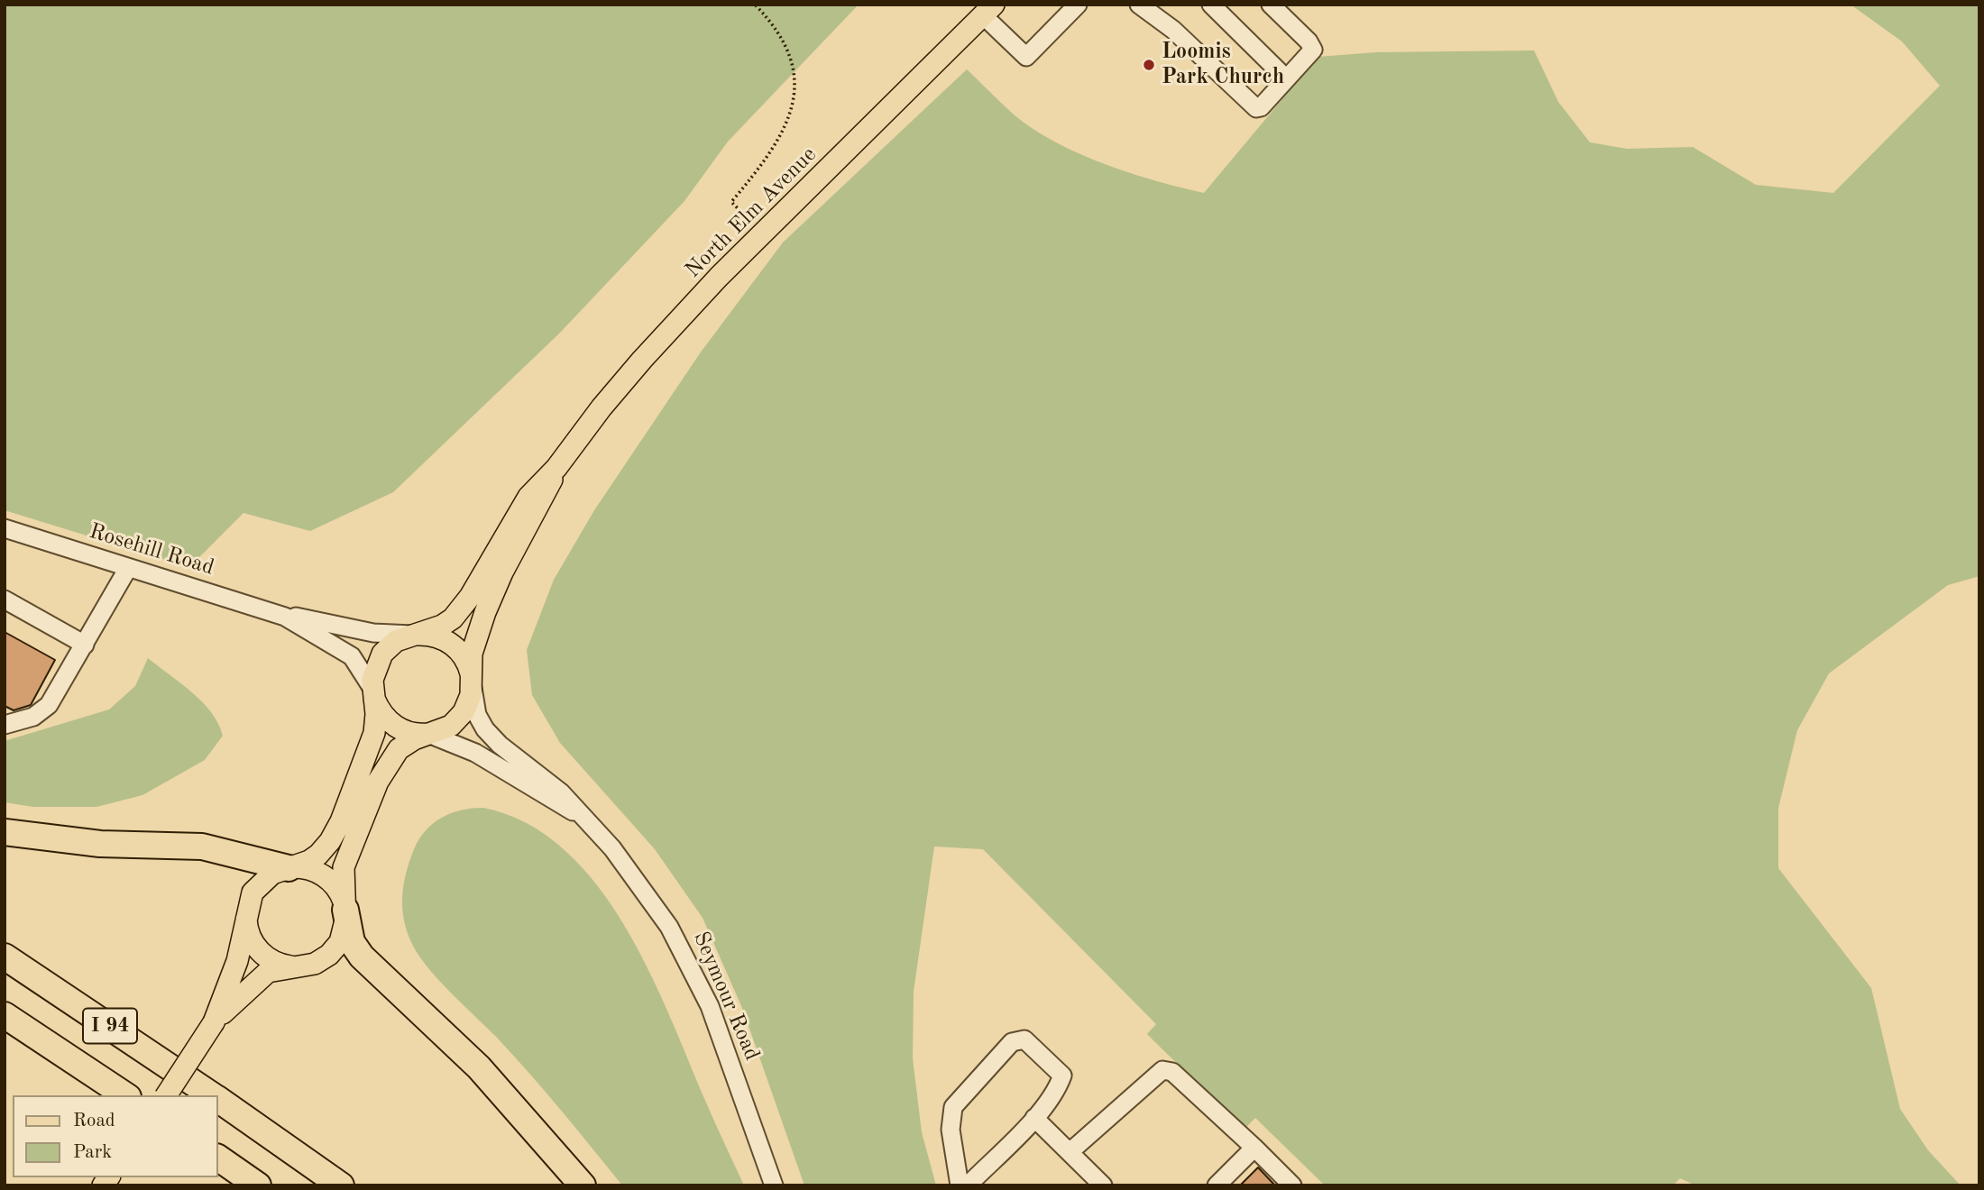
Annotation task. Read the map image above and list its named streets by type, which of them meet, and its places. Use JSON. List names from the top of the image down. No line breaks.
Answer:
{"streets":{"highway":["I 94"],"main road":["North Elm Avenue","Rosehill Road","Seymour Road"]},"crossings":[["North Elm Avenue","Rosehill Road"],["North Elm Avenue","Seymour Road"],["Rosehill Road","Seymour Road"]],"places":["Loomis Park Church"],"legend":["Road","Park"]}
